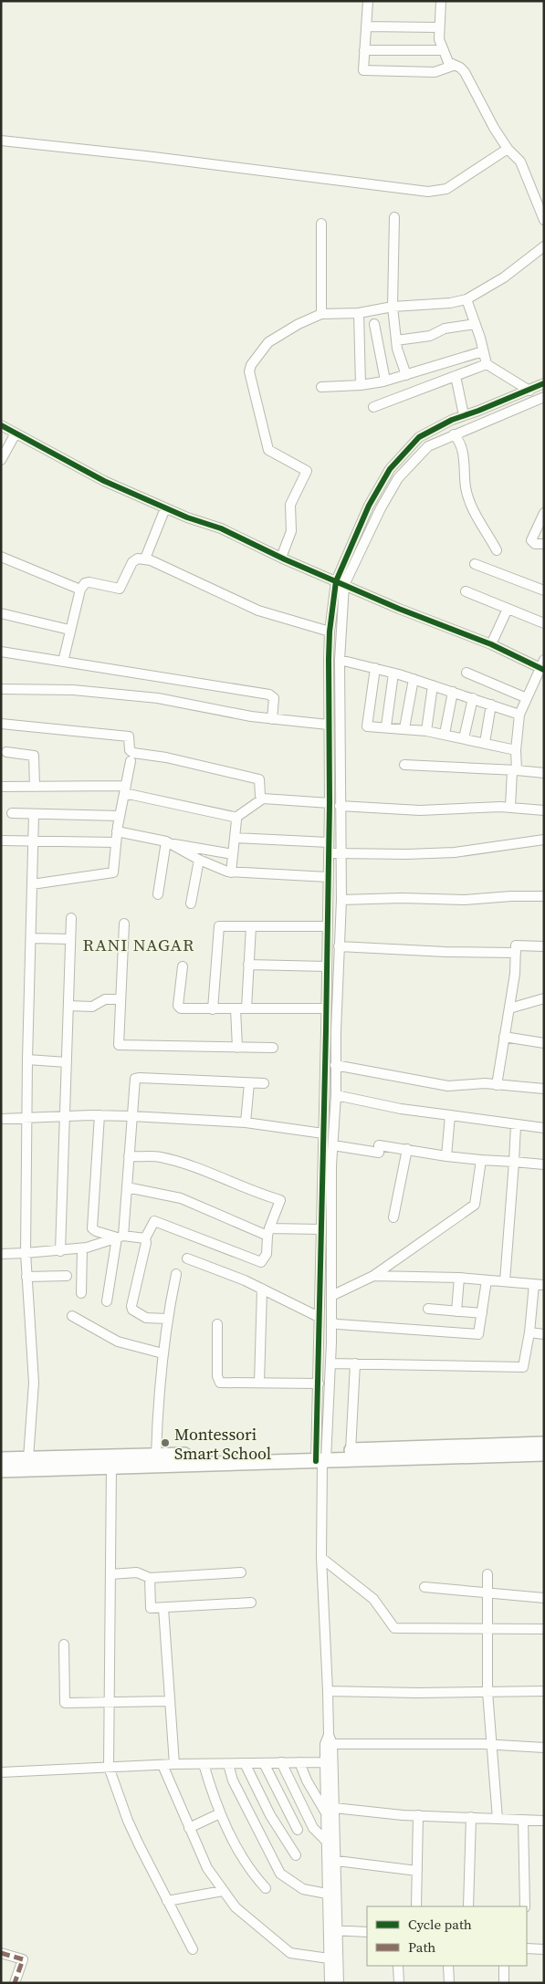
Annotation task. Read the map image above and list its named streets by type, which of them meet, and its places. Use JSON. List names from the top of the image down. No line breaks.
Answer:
{"districts":["RANI NAGAR"],"places":["Montessori Smart School"],"legend":["Cycle path","Path"]}
